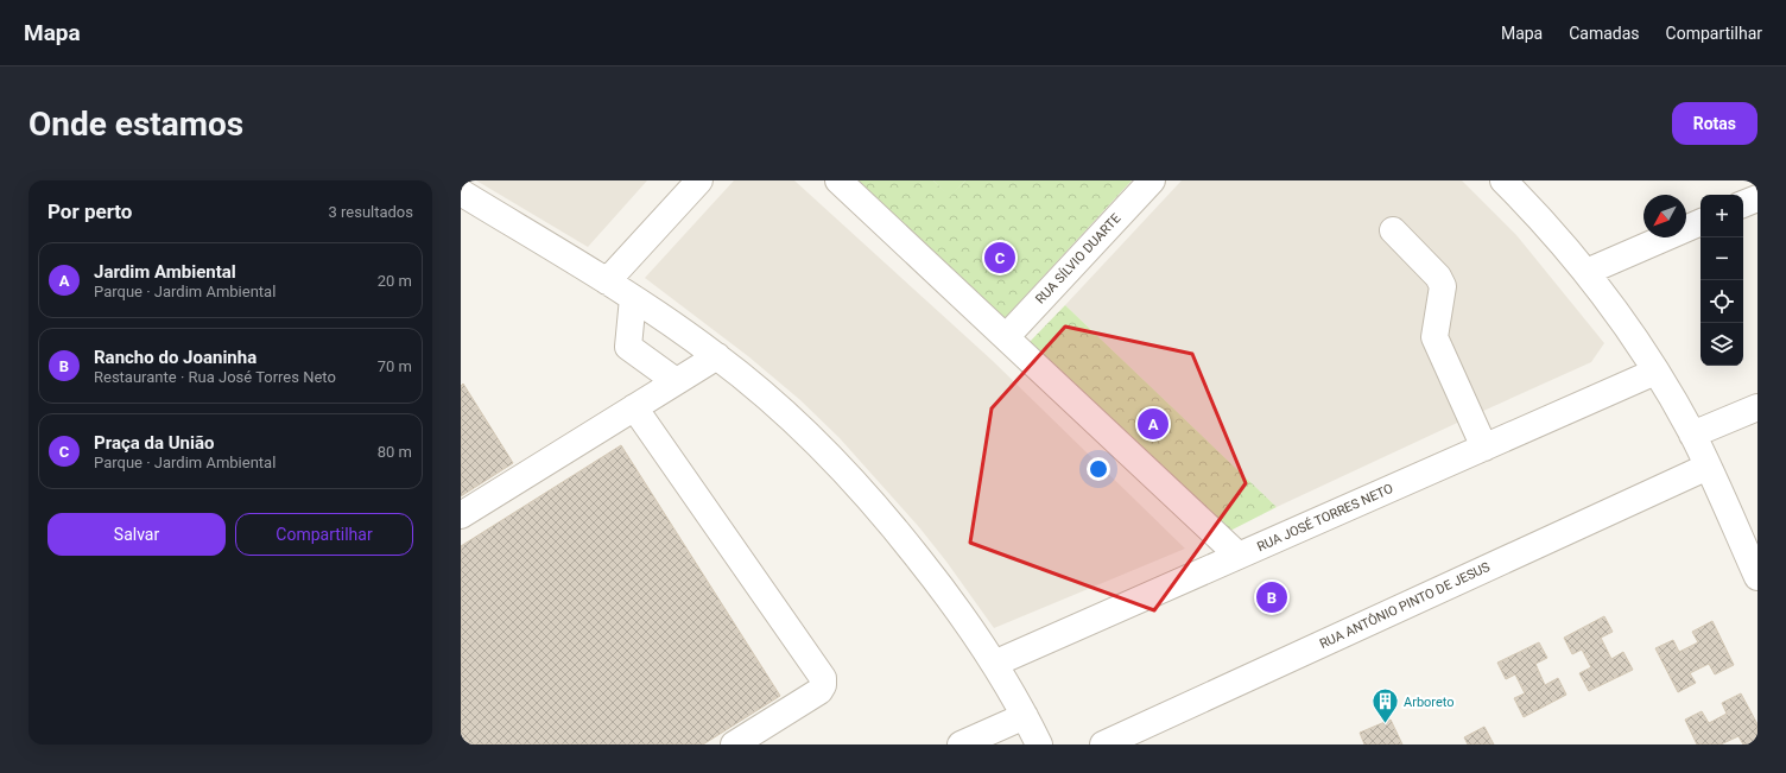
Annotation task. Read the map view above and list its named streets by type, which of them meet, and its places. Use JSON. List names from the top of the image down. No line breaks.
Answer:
{"streets":{"street":["RUA SÍLVIO DUARTE","RUA JOSÉ TORRES NETO","RUA ANTÔNIO PINTO DE JESUS"]},"places":{"building":["Arboreto"]},"north":"bottom left","page":{"header":"Mapa","nav":["Mapa","Camadas","Compartilhar"],"buttons":["Rotas",["Salvar","Compartilhar"]],"title":"Onde estamos","heading":["Por perto","3 resultados"],"map_buttons":["+","−"],"pins":["C","A","B"],"list":[{"mark":"A","name":"Jardim Ambiental","note":"Parque · Jardim Ambiental","value":"20 m"},{"mark":"B","name":"Rancho do Joaninha","note":"Restaurante · Rua José Torres Neto","value":"70 m"},{"mark":"C","name":"Praça da União","note":"Parque · Jardim Ambiental","value":"80 m"}]}}
